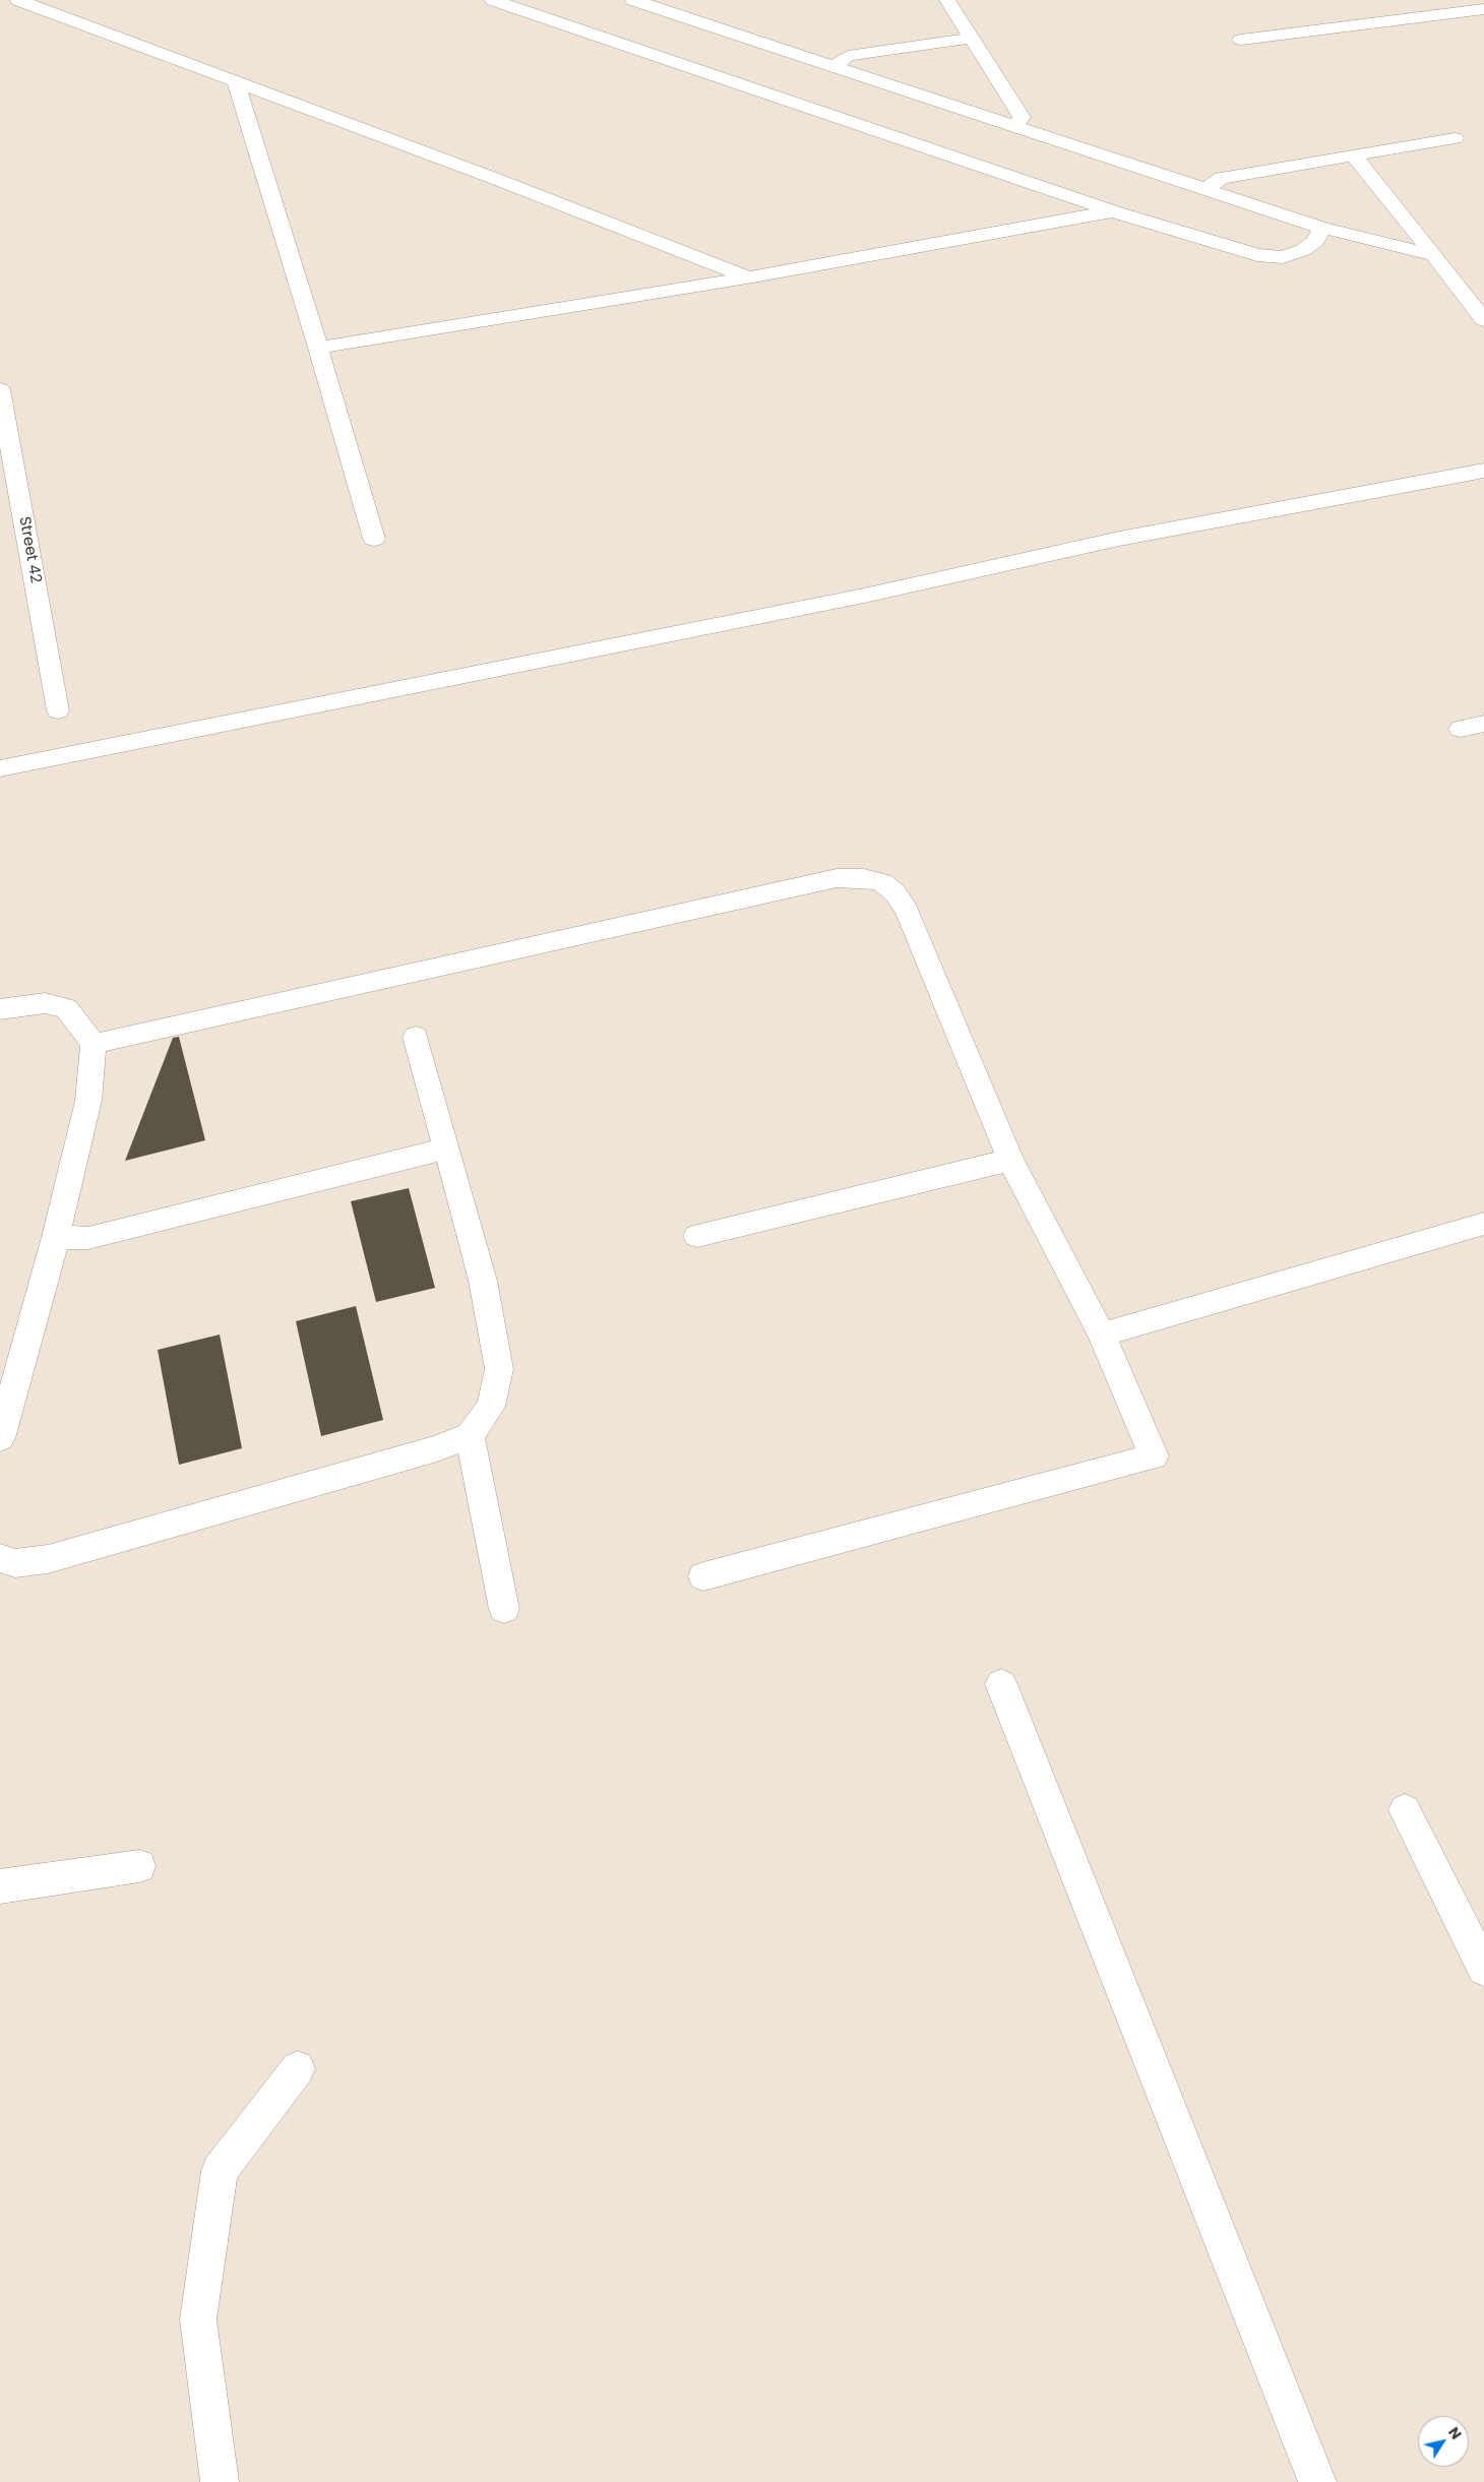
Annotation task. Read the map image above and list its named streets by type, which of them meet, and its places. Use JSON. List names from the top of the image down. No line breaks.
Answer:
{"streets":{"street":["Street 42"]},"north":"top right"}
